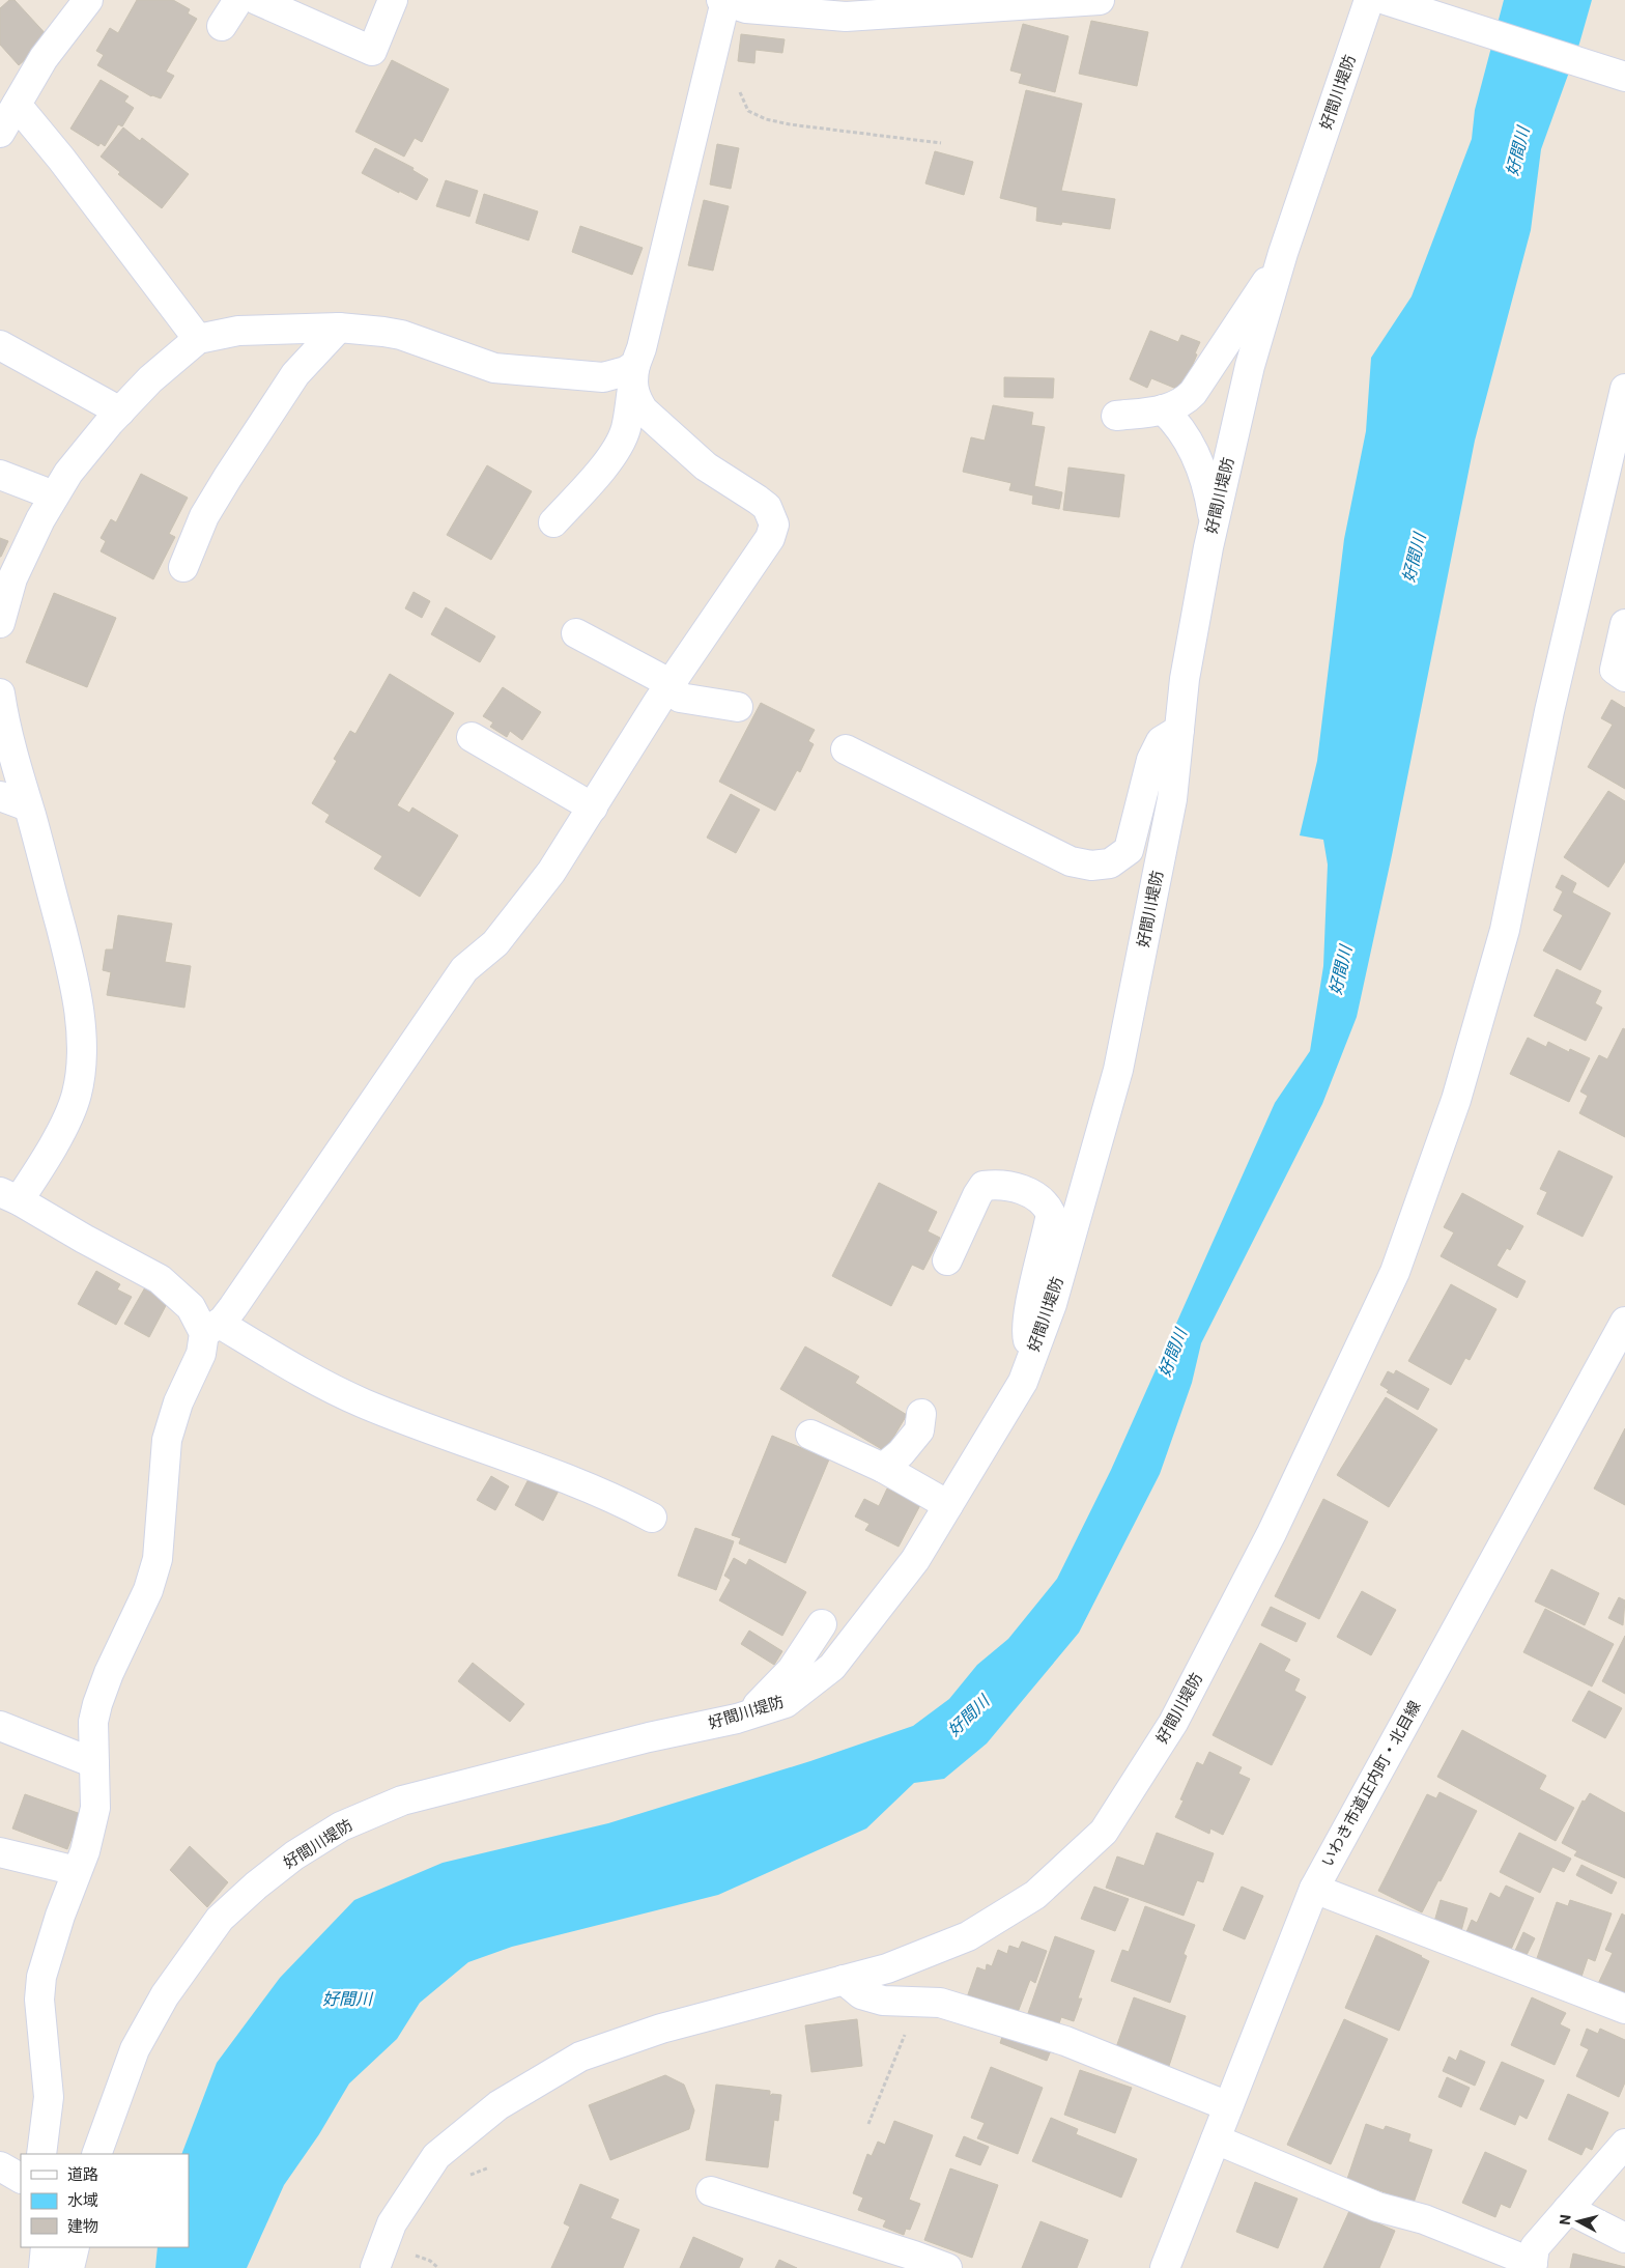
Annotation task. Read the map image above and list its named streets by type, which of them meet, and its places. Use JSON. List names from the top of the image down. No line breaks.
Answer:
{"streets":{"street":["好間川堤防","いわき市道正内町・北目線"]},"water":["好間川"],"legend":["道路","水域","建物"],"north":"left"}
